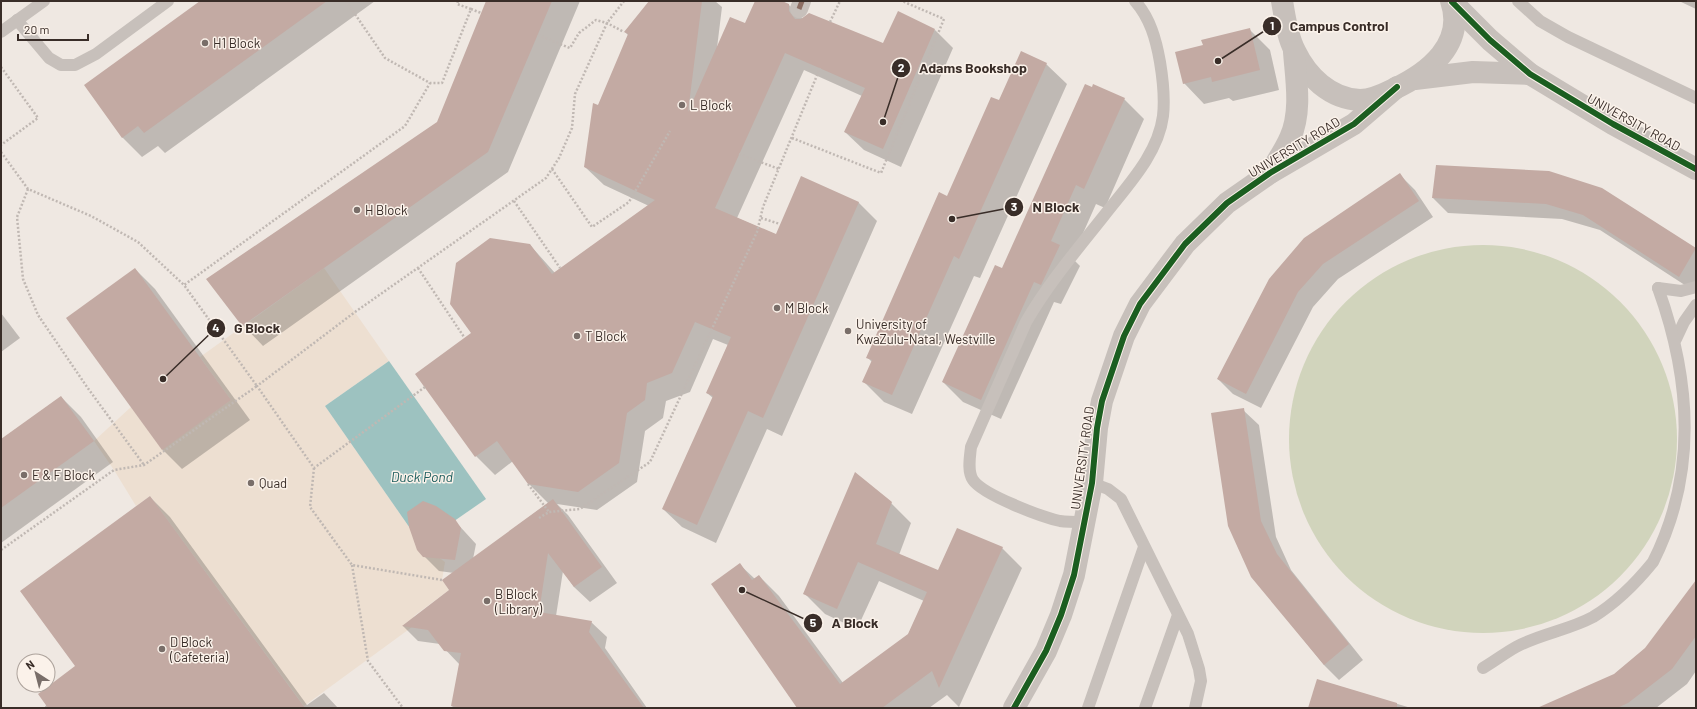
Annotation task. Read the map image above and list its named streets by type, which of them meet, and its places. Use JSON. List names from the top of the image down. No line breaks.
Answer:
{"streets":{"street":["UNIVERSITY ROAD"]},"water":["Duck Pond"],"places":["H1 Block","Campus Control","L Block","Adams Bookshop","H Block","N Block","M Block","University of KwaZulu-Natal, Westville","T Block","G Block","E & F Block","Quad","A Block","B Block (Library)","D Block (Cafeteria)"],"scale_bar":"20 m","north":"top left"}
